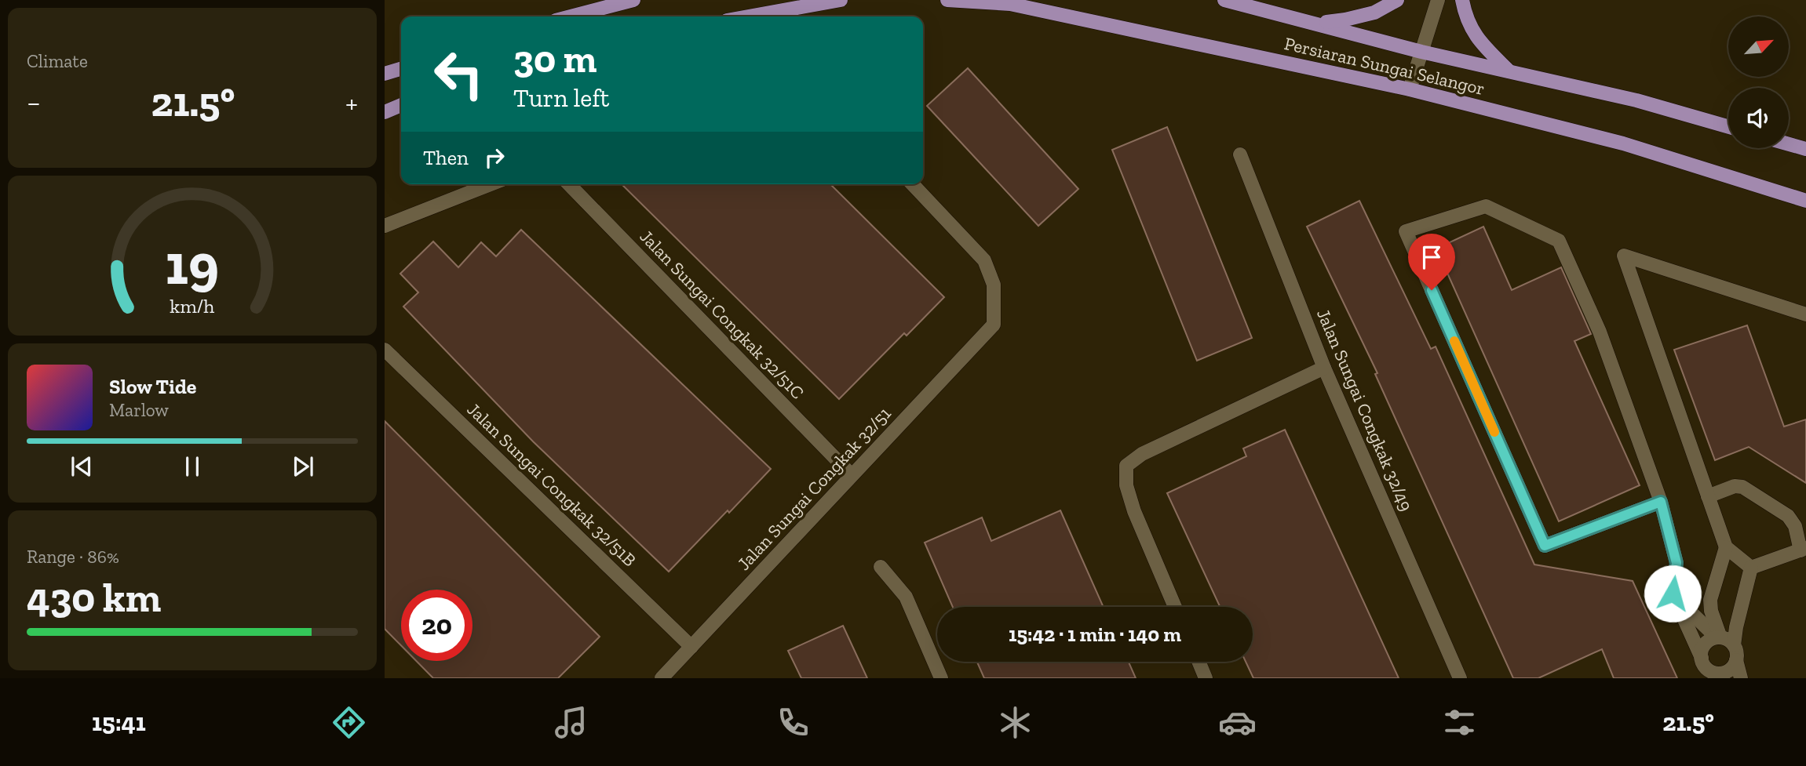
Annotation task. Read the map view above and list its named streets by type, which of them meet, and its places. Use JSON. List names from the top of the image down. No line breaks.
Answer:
{"streets":{"main road":["Persiaran Sungai Selangor"],"street":["Jalan Sungai Congkak 32/51C","Jalan Sungai Congkak 32/49","Jalan Sungai Congkak 32/51B","Jalan Sungai Congkak 32/51"]},"crossings":[["Jalan Sungai Congkak 32/51C","Jalan Sungai Congkak 32/51"],["Jalan Sungai Congkak 32/51B","Jalan Sungai Congkak 32/51"]],"north":"top right","page":{"tile":["Climate",["Range · 86%","430 km"]],"turn":["30 m","Turn left"],"heat":["−","21.5°","+"],"then":"Then","song":["Slow Tide","Marlow"],"limit":"20","trip":"15:42 · 1 min · 140 m","tabs":["15:41","21.5°"],"gauge":["19","km/h"]}}
